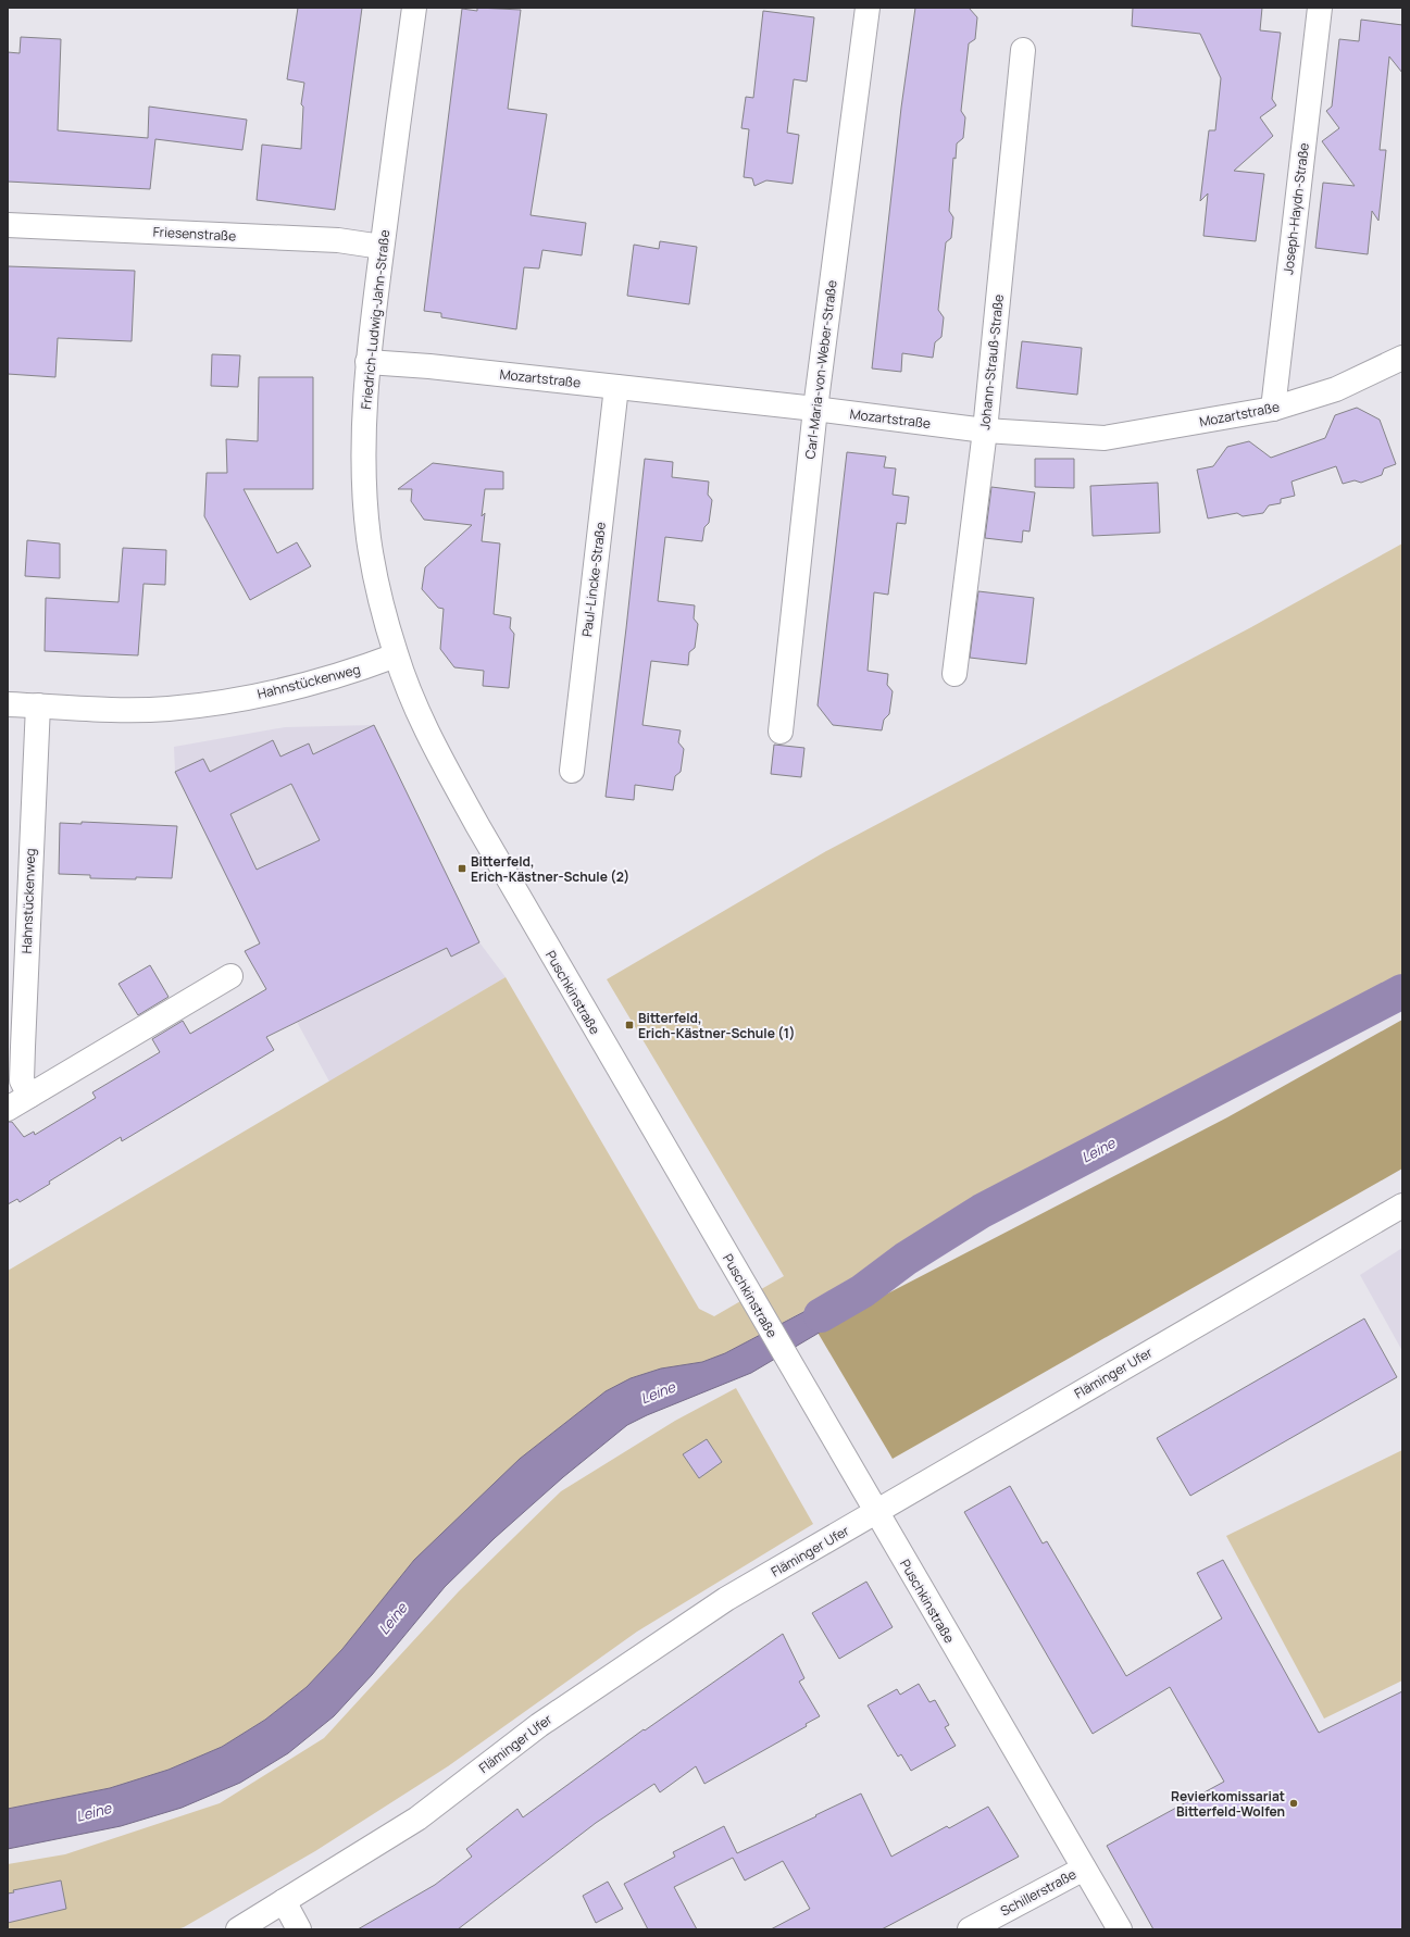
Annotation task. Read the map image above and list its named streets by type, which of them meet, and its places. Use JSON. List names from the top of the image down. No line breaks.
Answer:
{"streets":{"street":["Joseph-Haydn-Straße","Friesenstraße","Friedrich-Ludwig-Jahn-Straße","Johann-Strauß-Straße","Carl-Maria-von-Weber-Straße","Mozartstraße","Paul-Lincke-Straße","Hahnstückenweg","Puschkinstraße","Fläminger Ufer","Schillerstraße"]},"crossings":[["Joseph-Haydn-Straße","Mozartstraße"],["Friesenstraße","Friedrich-Ludwig-Jahn-Straße"],["Friedrich-Ludwig-Jahn-Straße","Mozartstraße"],["Friedrich-Ludwig-Jahn-Straße","Hahnstückenweg"],["Friedrich-Ludwig-Jahn-Straße","Puschkinstraße"],["Johann-Strauß-Straße","Mozartstraße"],["Carl-Maria-von-Weber-Straße","Mozartstraße"],["Mozartstraße","Paul-Lincke-Straße"],["Hahnstückenweg","Puschkinstraße"],["Puschkinstraße","Fläminger Ufer"],["Puschkinstraße","Schillerstraße"]],"water":["Leine"],"places":{"transit":["Bitterfeld, Erich-Kästner-Schule (2)","Bitterfeld, Erich-Kästner-Schule (1)"],"other":["Revierkomissariat Bitterfeld-Wolfen"]}}
